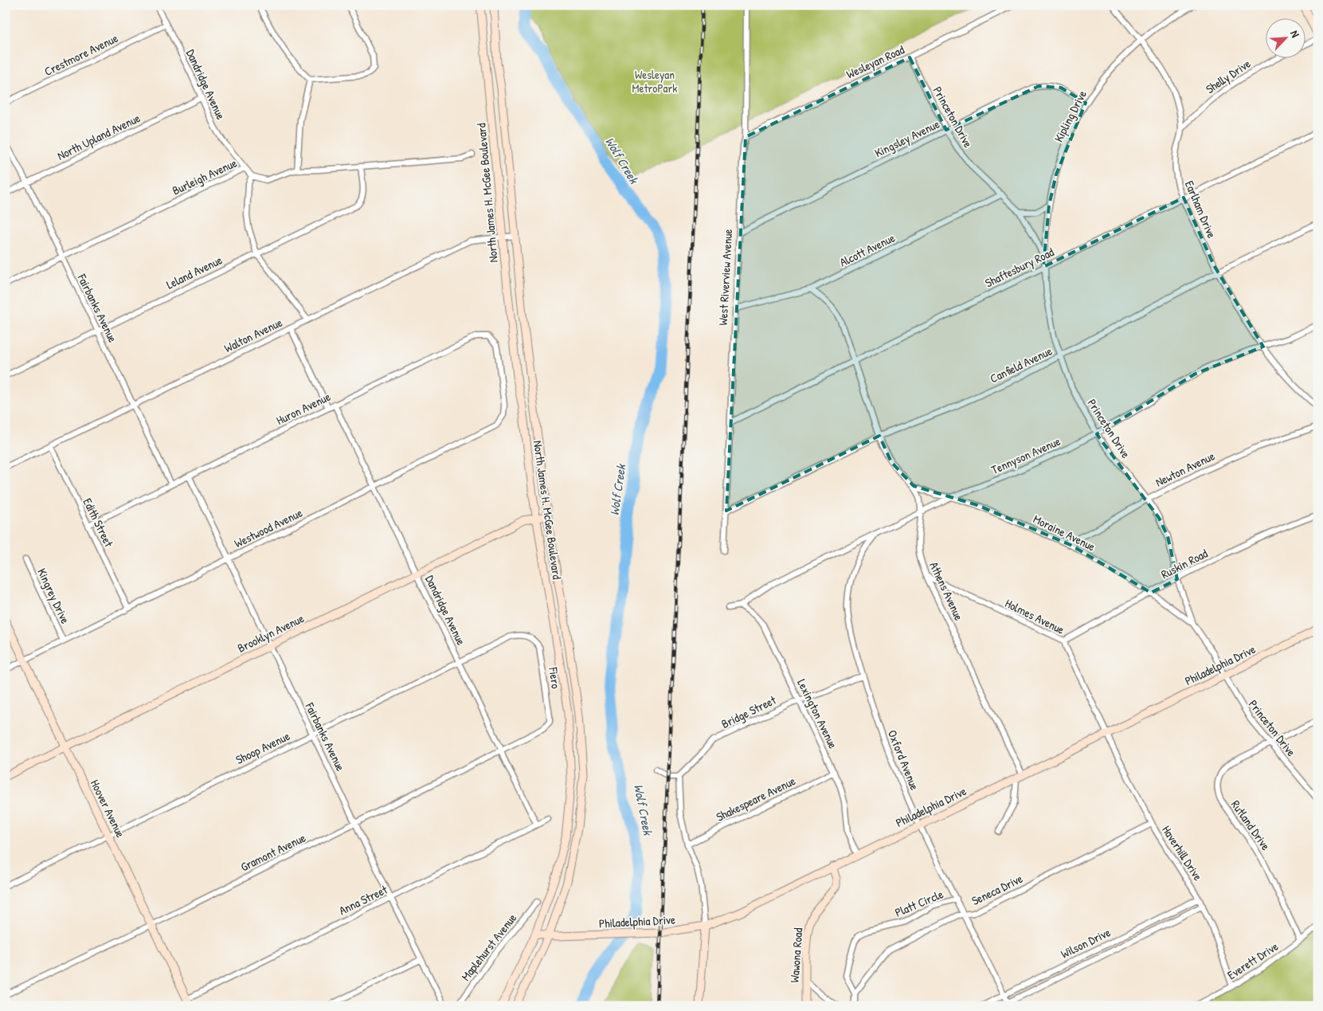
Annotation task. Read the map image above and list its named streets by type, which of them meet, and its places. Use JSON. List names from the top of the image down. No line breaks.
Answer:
{"streets":{"main road":["North James H. McGee Boulevard","Brooklyn Avenue","Philadelphia Drive","Hoover Avenue","Wawona Road"],"street":["Crestmore Avenue","Wesleyan Road","Shelly Drive","Dandridge Avenue","Kipling Drive","Princeton Drive","North Upland Avenue","Kingsley Avenue","Burleigh Avenue","Earlham Drive","Alcott Avenue","Shaftesbury Road","Leland Avenue","West Riverview Avenue","Fairbanks Avenue","Walton Avenue","Canfield Avenue","Huron Avenue","Tennyson Avenue","Newton Avenue","Edith Street","Westwood Avenue","Moraine Avenue","Ruskin Road","Athens Avenue","Kingrey Drive","Holmes Avenue","Fiero","Bridge Street","Lexington Avenue","Shoop Avenue","Oxford Avenue","Shakespeare Avenue","Rutland Drive","Gramont Avenue","Haverhill Drive","Seneca Drive","Anna Street","Platt Circle","Wilson Drive","Maplehurst Avenue","Everett Drive"]},"crossings":[["Crestmore Avenue","Dandridge Avenue"],["Wesleyan Road","Princeton Drive"],["Wesleyan Road","West Riverview Avenue"],["Shelly Drive","Earlham Drive"],["Dandridge Avenue","North Upland Avenue"],["Dandridge Avenue","Burleigh Avenue"],["Dandridge Avenue","Huron Avenue"],["Dandridge Avenue","Westwood Avenue"],["Dandridge Avenue","Brooklyn Avenue"],["Dandridge Avenue","Shoop Avenue"],["Dandridge Avenue","Gramont Avenue"],["Dandridge Avenue","Anna Street"],["Kipling Drive","Princeton Drive"],["Kipling Drive","Kingsley Avenue"],["Kipling Drive","Earlham Drive"],["Princeton Drive","Kingsley Avenue"],["Princeton Drive","Alcott Avenue"],["Princeton Drive","Shaftesbury Road"],["Princeton Drive","Canfield Avenue"],["Princeton Drive","Tennyson Avenue"],["Princeton Drive","Newton Avenue"],["Princeton Drive","Moraine Avenue"],["Princeton Drive","Ruskin Road"],["Princeton Drive","Philadelphia Drive"],["Princeton Drive","Rutland Drive"],["North Upland Avenue","Fairbanks Avenue"],["Kingsley Avenue","West Riverview Avenue"],["Burleigh Avenue","Leland Avenue"],["Burleigh Avenue","Fairbanks Avenue"],["North James H. McGee Boulevard","Walton Avenue"],["North James H. McGee Boulevard","Brooklyn Avenue"],["North James H. McGee Boulevard","Philadelphia Drive"],["Earlham Drive","Shaftesbury Road"],["Earlham Drive","Canfield Avenue"],["Earlham Drive","Tennyson Avenue"],["Alcott Avenue","West Riverview Avenue"],["Alcott Avenue","Athens Avenue"],["Shaftesbury Road","West Riverview Avenue"],["Shaftesbury Road","Athens Avenue"],["Leland Avenue","Fairbanks Avenue"],["West Riverview Avenue","Canfield Avenue"],["Fairbanks Avenue","Walton Avenue"],["Fairbanks Avenue","Huron Avenue"],["Fairbanks Avenue","Westwood Avenue"],["Fairbanks Avenue","Brooklyn Avenue"],["Fairbanks Avenue","Shoop Avenue"],["Fairbanks Avenue","Gramont Avenue"],["Fairbanks Avenue","Anna Street"],["Walton Avenue","Edith Street"],["Canfield Avenue","Athens Avenue"],["Huron Avenue","Edith Street"],["Huron Avenue","Westwood Avenue"],["Tennyson Avenue","Moraine Avenue"],["Tennyson Avenue","Athens Avenue"],["Tennyson Avenue","Lexington Avenue"],["Tennyson Avenue","Oxford Avenue"],["Newton Avenue","Moraine Avenue"],["Edith Street","Westwood Avenue"],["Westwood Avenue","Kingrey Drive"],["Westwood Avenue","Hoover Avenue"],["Moraine Avenue","Ruskin Road"],["Moraine Avenue","Athens Avenue"],["Ruskin Road","Holmes Avenue"],["Athens Avenue","Holmes Avenue"],["Athens Avenue","Philadelphia Drive"],["Holmes Avenue","Philadelphia Drive"],["Holmes Avenue","Haverhill Drive"],["Brooklyn Avenue","Hoover Avenue"],["Philadelphia Drive","Lexington Avenue"],["Philadelphia Drive","Oxford Avenue"],["Philadelphia Drive","Haverhill Drive"],["Philadelphia Drive","Wawona Road"],["Fiero","Shoop Avenue"],["Fiero","Gramont Avenue"],["Bridge Street","Lexington Avenue"],["Bridge Street","Oxford Avenue"],["Lexington Avenue","Shakespeare Avenue"],["Shoop Avenue","Hoover Avenue"],["Oxford Avenue","Seneca Drive"],["Oxford Avenue","Platt Circle"],["Oxford Avenue","Wilson Drive"],["Hoover Avenue","Gramont Avenue"],["Hoover Avenue","Anna Street"],["Rutland Drive","Everett Drive"],["Haverhill Drive","Seneca Drive"],["Haverhill Drive","Wilson Drive"],["Haverhill Drive","Everett Drive"],["Seneca Drive","Platt Circle"]],"water":["Wolf Creek"],"parks":["Wesleyan MetroPark"],"north":"top right"}
